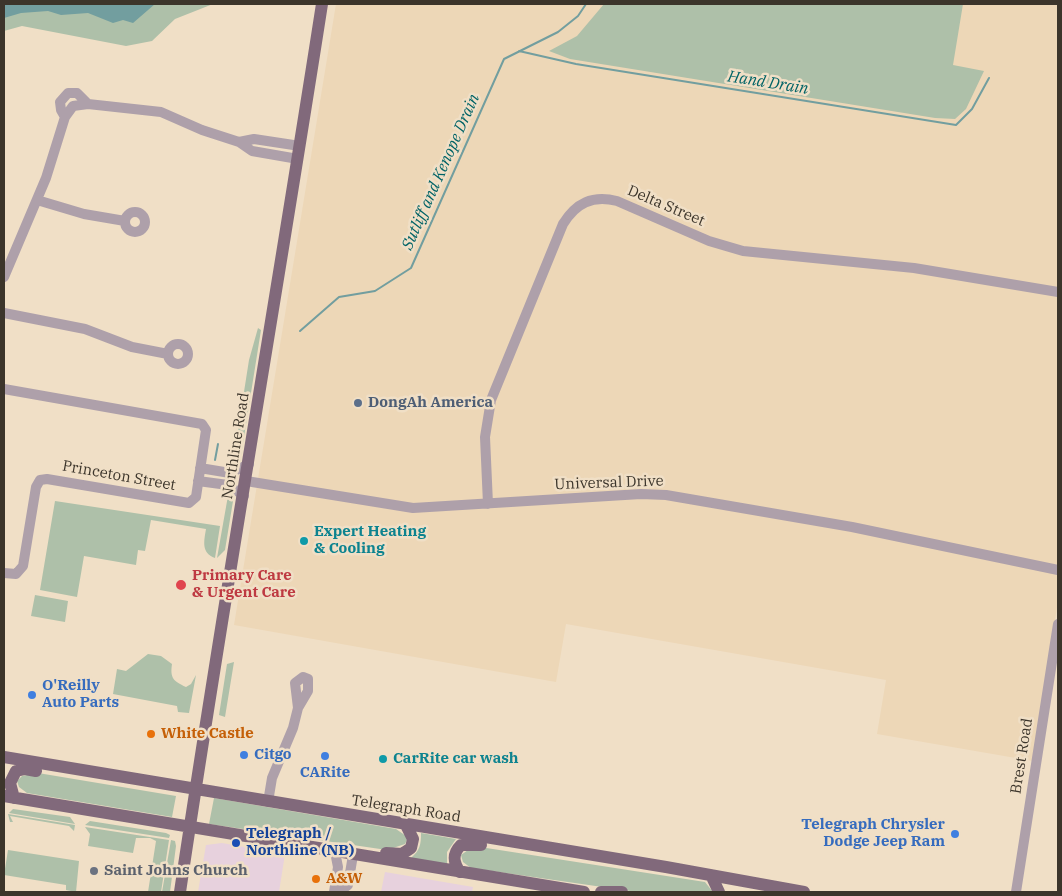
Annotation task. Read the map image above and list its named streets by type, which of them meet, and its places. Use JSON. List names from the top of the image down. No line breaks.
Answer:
{"streets":{"main road":["Northline Road","Telegraph Road"],"street":["Delta Street","Princeton Street","Universal Drive","Brest Road"]},"crossings":[["Delta Street","Universal Drive"],["Northline Road","Princeton Street"],["Northline Road","Universal Drive"],["Northline Road","Telegraph Road"]],"water":["Hand Drain","Sutliff and Kenope Drain"],"places":["DongAh America","Expert Heating & Cooling","Primary Care & Urgent Care","O'Reilly Auto Parts","White Castle","Citgo","CARite","CarRite car wash","Telegraph Chrysler Dodge Jeep Ram","Telegraph / Northline (NB)","Saint Johns Church","A&W"]}
